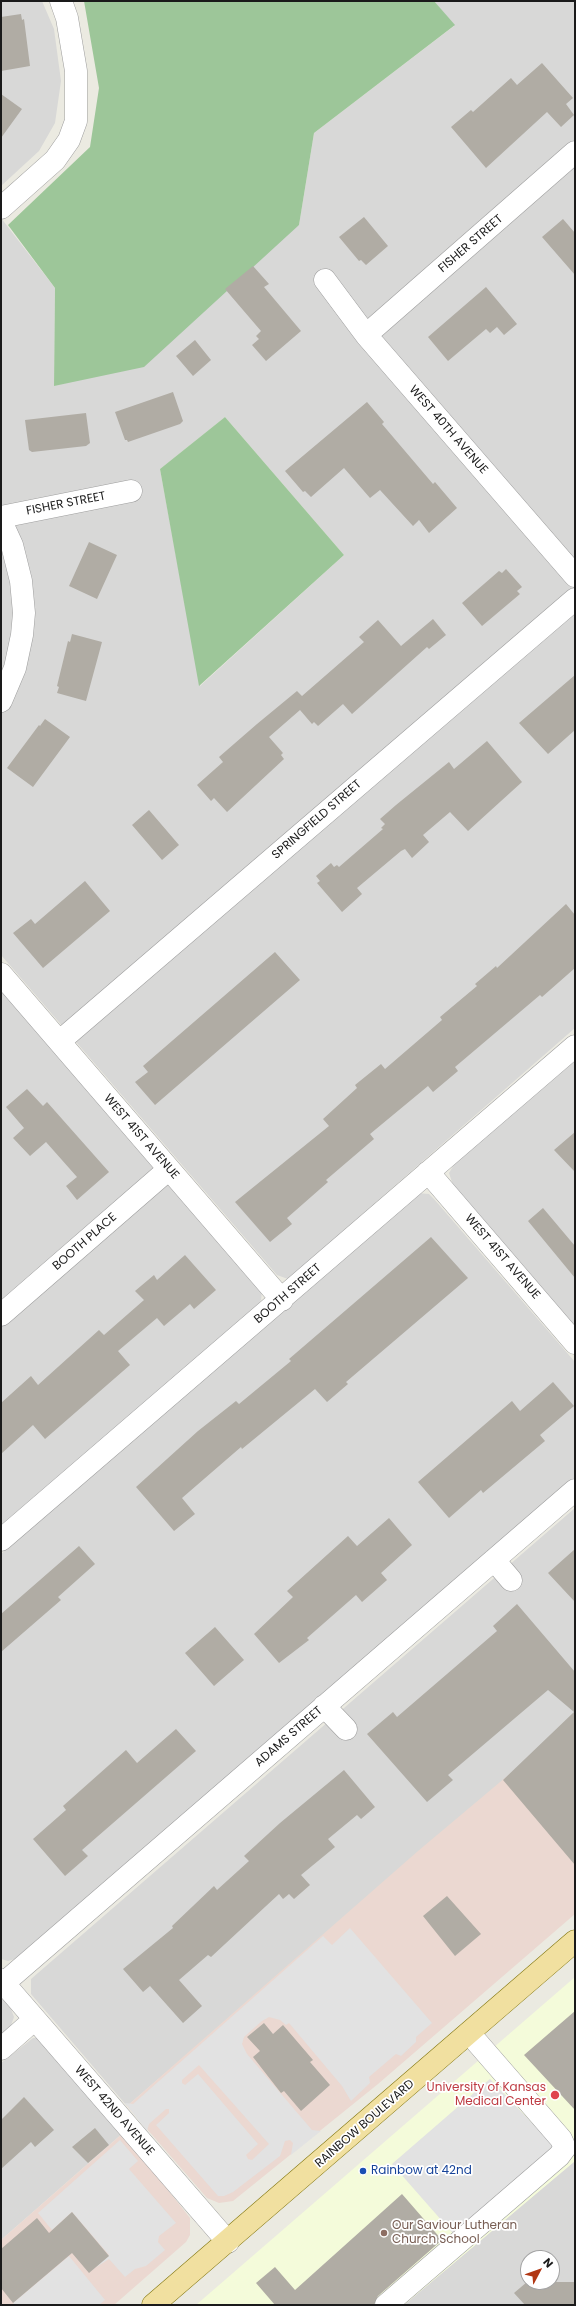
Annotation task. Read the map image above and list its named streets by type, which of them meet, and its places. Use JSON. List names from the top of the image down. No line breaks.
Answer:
{"streets":{"main road":["RAINBOW BOULEVARD"],"street":["FISHER STREET","WEST 40TH AVENUE","SPRINGFIELD STREET","WEST 41ST AVENUE","BOOTH PLACE","BOOTH STREET","ADAMS STREET","WEST 42ND AVENUE"]},"crossings":[["FISHER STREET","WEST 40TH AVENUE"],["SPRINGFIELD STREET","WEST 41ST AVENUE"],["WEST 41ST AVENUE","BOOTH PLACE"],["WEST 41ST AVENUE","BOOTH STREET"],["ADAMS STREET","WEST 42ND AVENUE"],["WEST 42ND AVENUE","RAINBOW BOULEVARD"]],"places":["University of Kansas Medical Center","Rainbow at 42nd","Our Saviour Lutheran Church School"],"north":"top right"}
